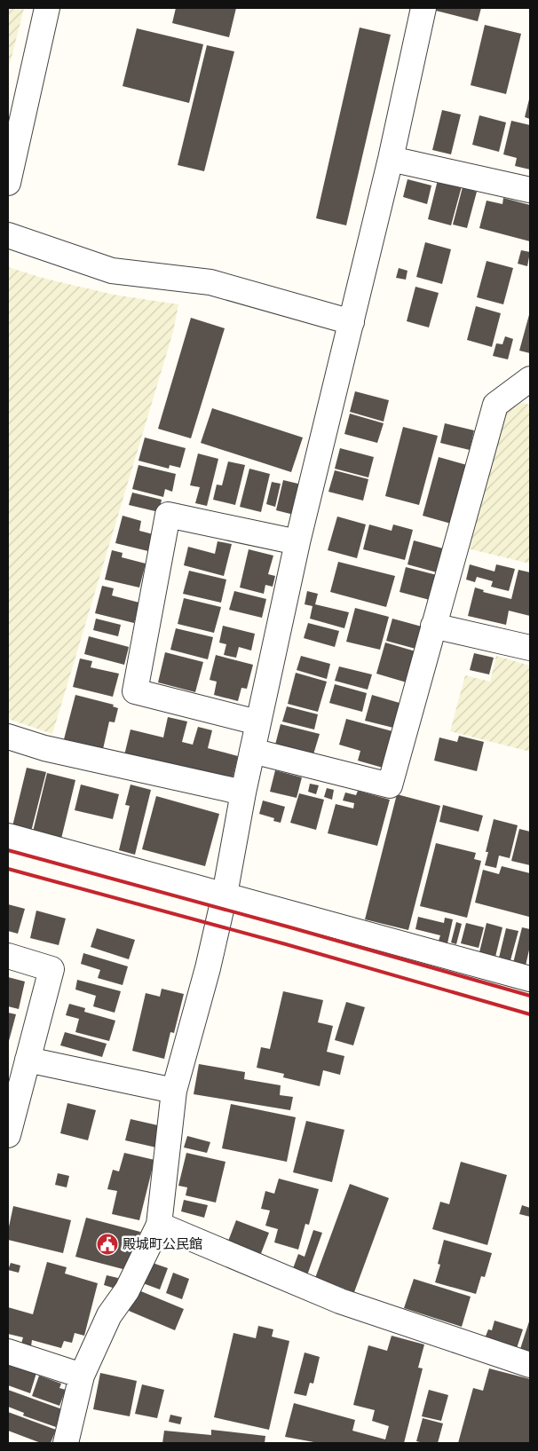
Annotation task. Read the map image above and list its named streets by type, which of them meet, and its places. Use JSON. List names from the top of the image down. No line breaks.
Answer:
{"places":{"public building":["殿城町公民館"]}}
